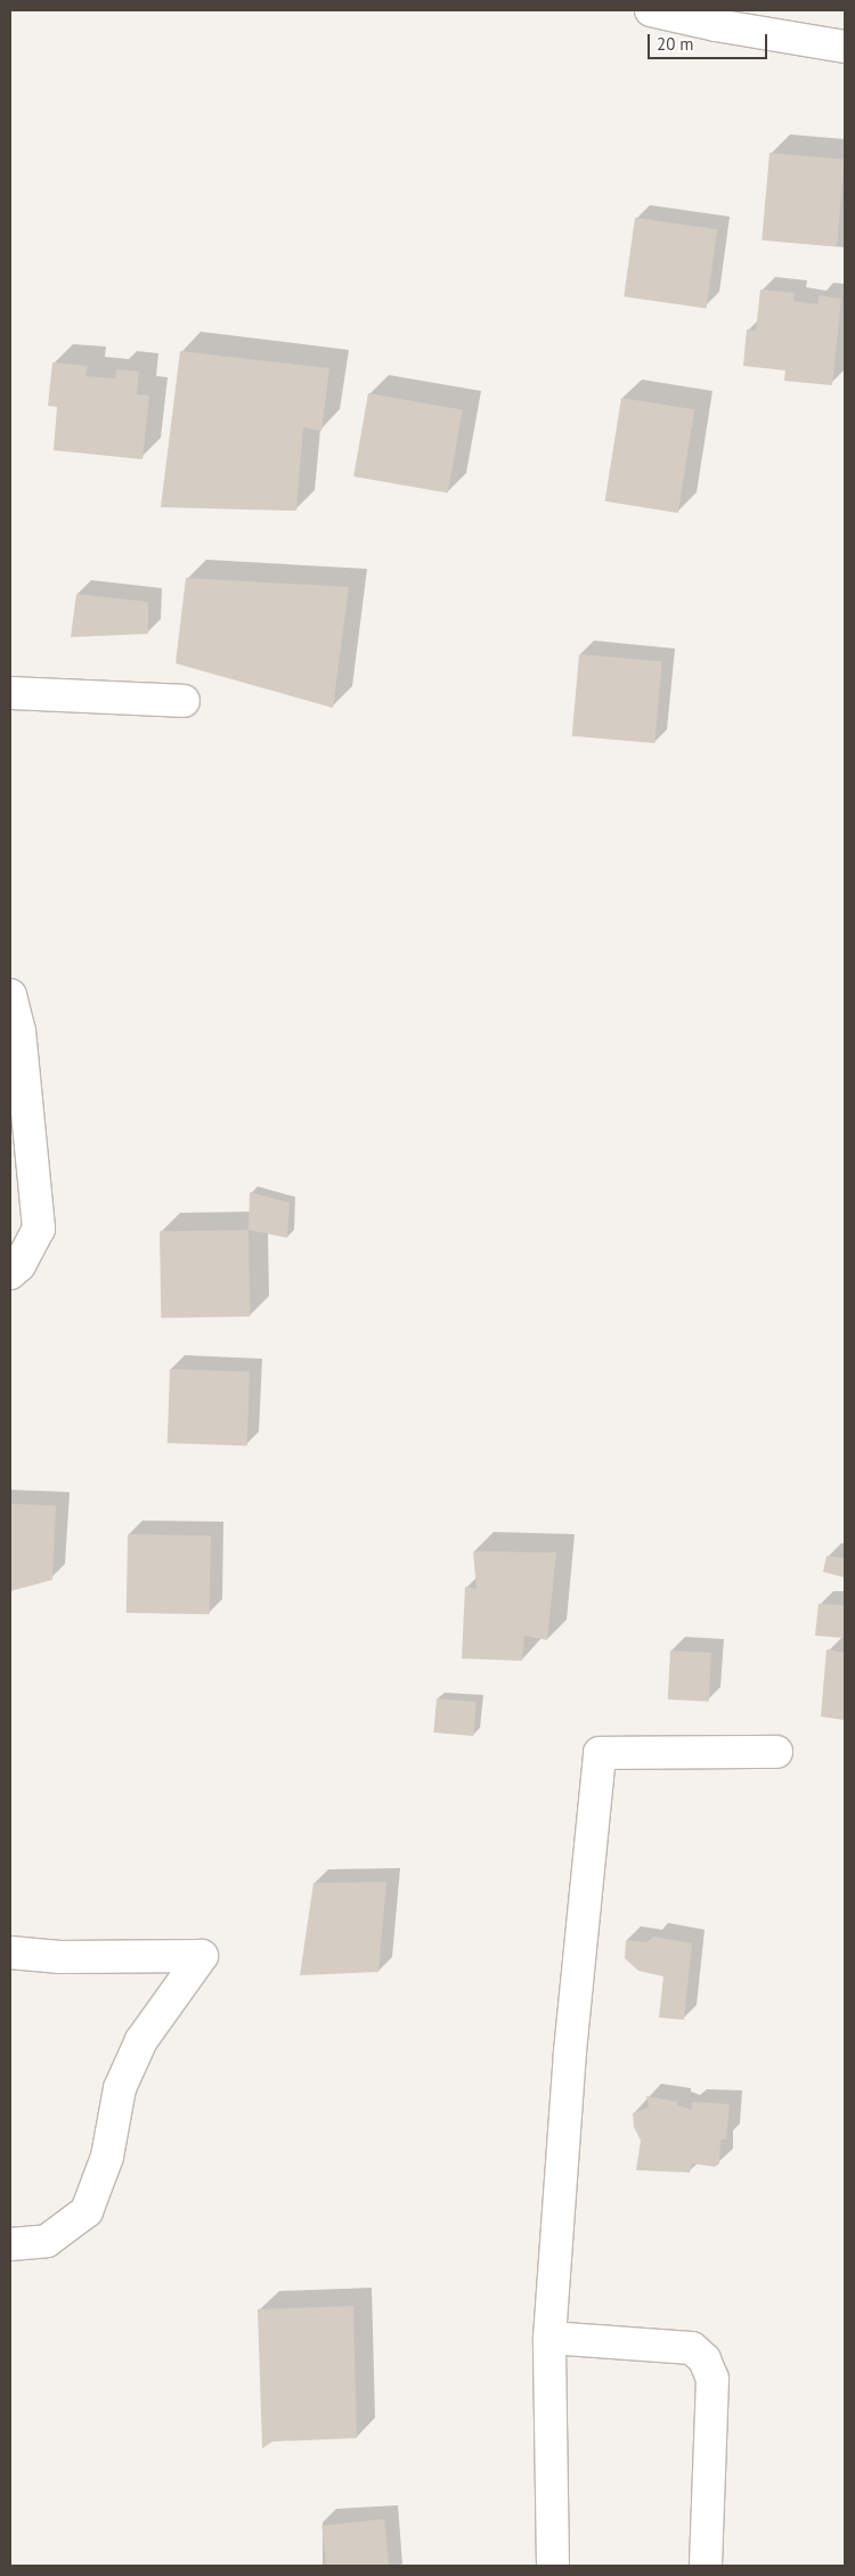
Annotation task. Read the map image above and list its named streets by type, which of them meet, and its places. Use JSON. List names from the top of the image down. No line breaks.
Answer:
{"scale_bar":"20 m"}
